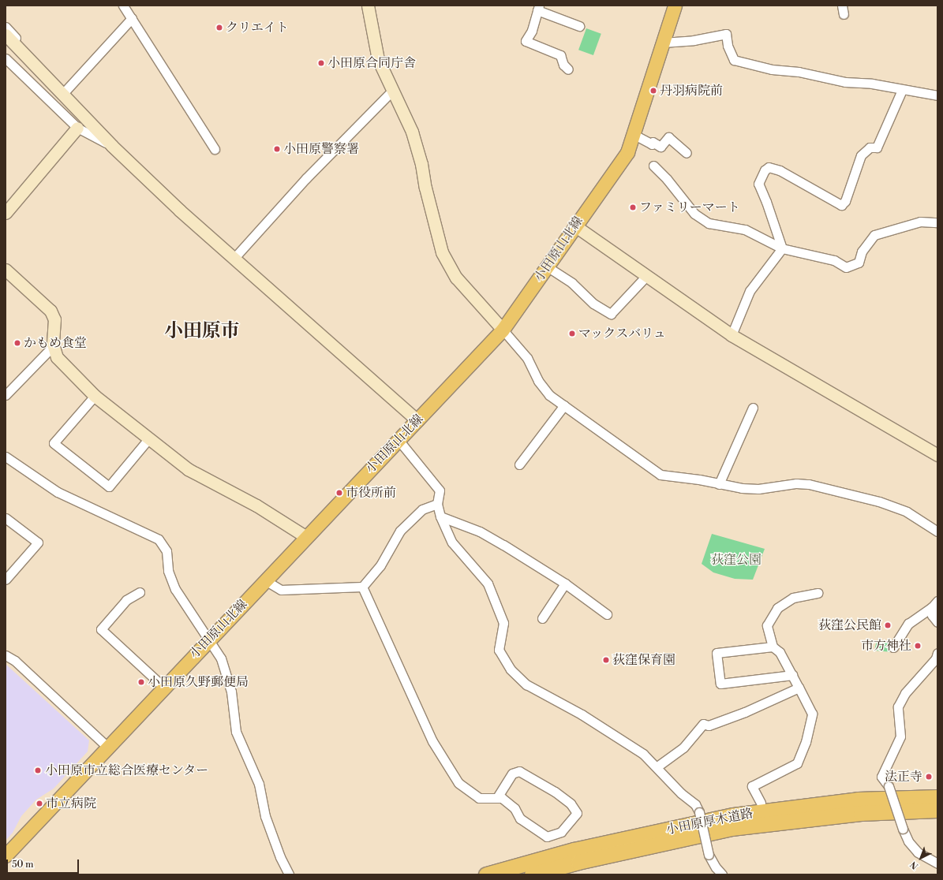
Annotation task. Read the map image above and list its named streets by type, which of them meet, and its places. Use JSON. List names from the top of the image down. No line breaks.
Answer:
{"streets":{"highway":["小田原厚木道路"],"main road":["小田原山北線"]},"districts":["小田原市"],"parks":["荻窪公園"],"places":["クリエイト","小田原合同庁舎","丹羽病院前","小田原警察署","ファミリーマート","マックスバリュ","かもめ食堂","市役所前","荻窪公民館","市方神社","荻窪保育園","小田原久野郵便局","小田原市立総合医療センター","法正寺","市立病院"],"scale_bar":"50 m","north":"bottom left"}
